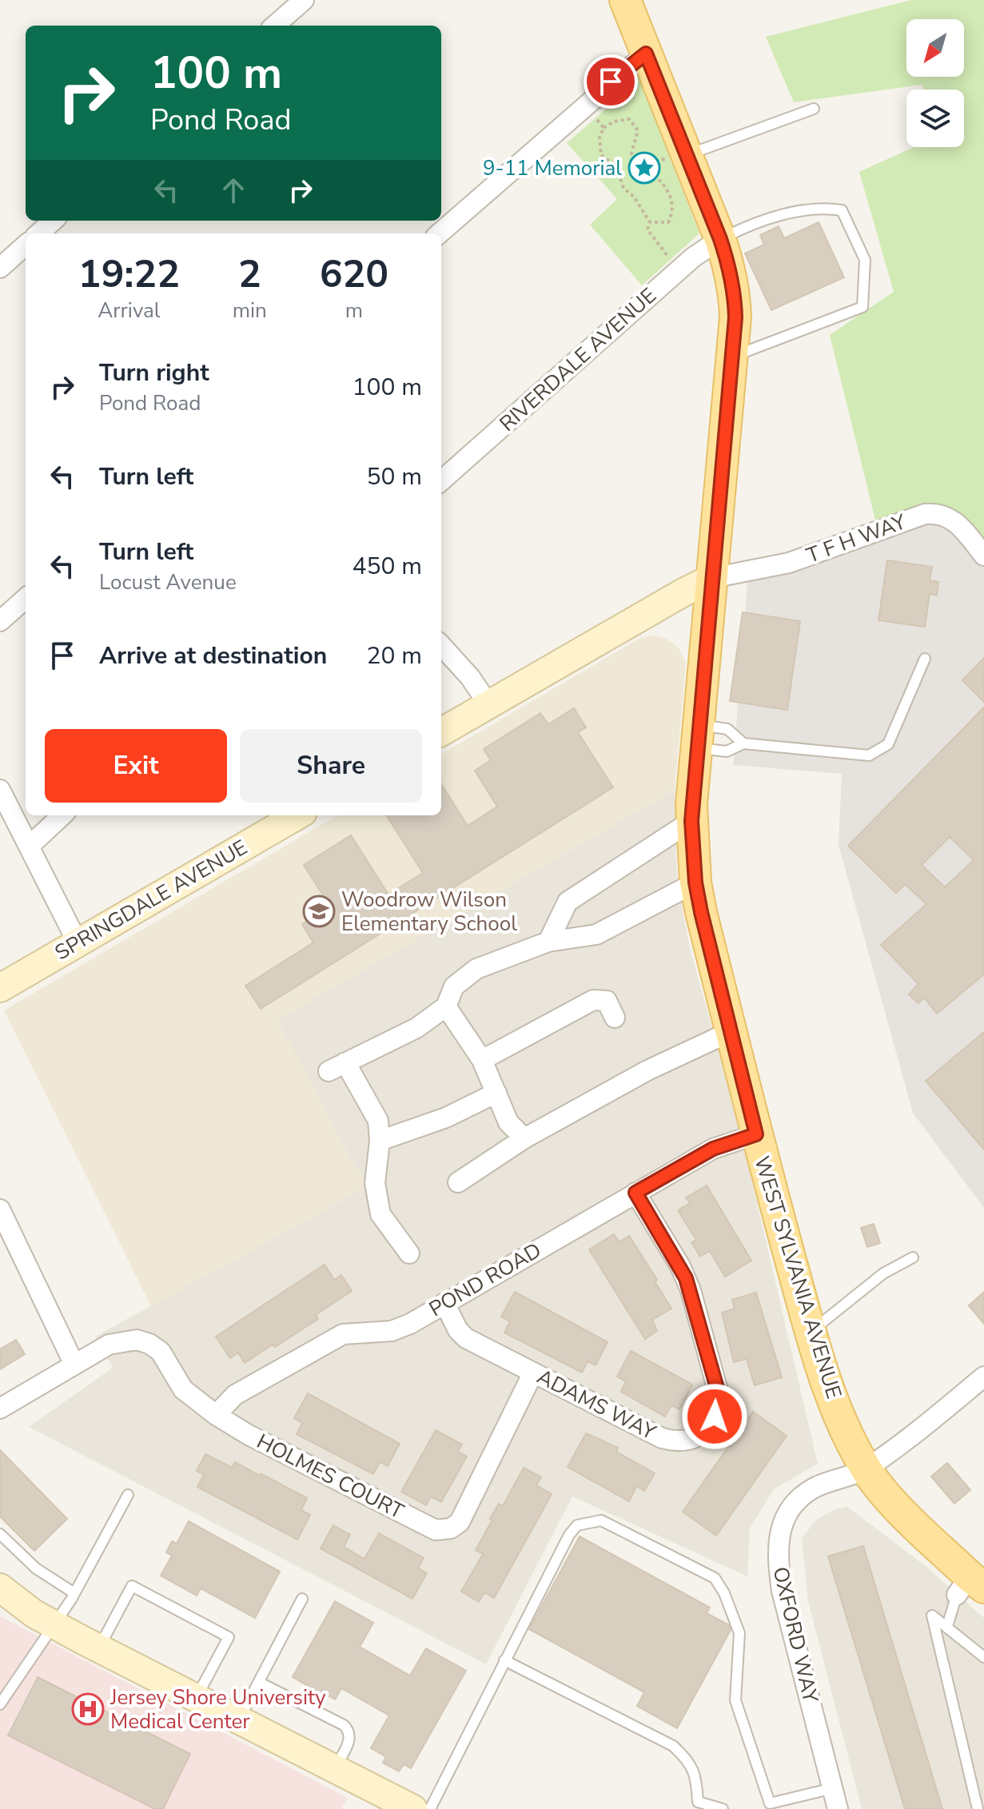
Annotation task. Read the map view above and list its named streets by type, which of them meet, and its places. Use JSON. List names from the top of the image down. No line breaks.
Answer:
{"streets":{"main road":["WEST SYLVANIA AVENUE"],"street":["RIVERDALE AVENUE","T F H WAY","SPRINGDALE AVENUE","POND ROAD","ADAMS WAY","HOLMES COURT","OXFORD WAY"]},"crossings":[["RIVERDALE AVENUE","WEST SYLVANIA AVENUE"],["T F H WAY","WEST SYLVANIA AVENUE"],["WEST SYLVANIA AVENUE","POND ROAD"],["WEST SYLVANIA AVENUE","OXFORD WAY"],["POND ROAD","ADAMS WAY"],["POND ROAD","HOLMES COURT"],["ADAMS WAY","HOLMES COURT"]],"places":{"place":["9-11 Memorial"],"school or university":["Woodrow Wilson Elementary School"],"hospital":["Jersey Shore University Medical Center"]},"north":"bottom left","page":{"turn":["100 m","Pond Road"],"eta":["19:22","Arrival","2","min","620","m"],"list":[{"name":"Turn right","note":"Pond Road","value":"100 m"},{"name":"Turn left","value":"50 m"},{"name":"Turn left","note":"Locust Avenue","value":"450 m"},{"name":"Arrive at destination","value":"20 m"}],"buttons":["Exit","Share"]}}
